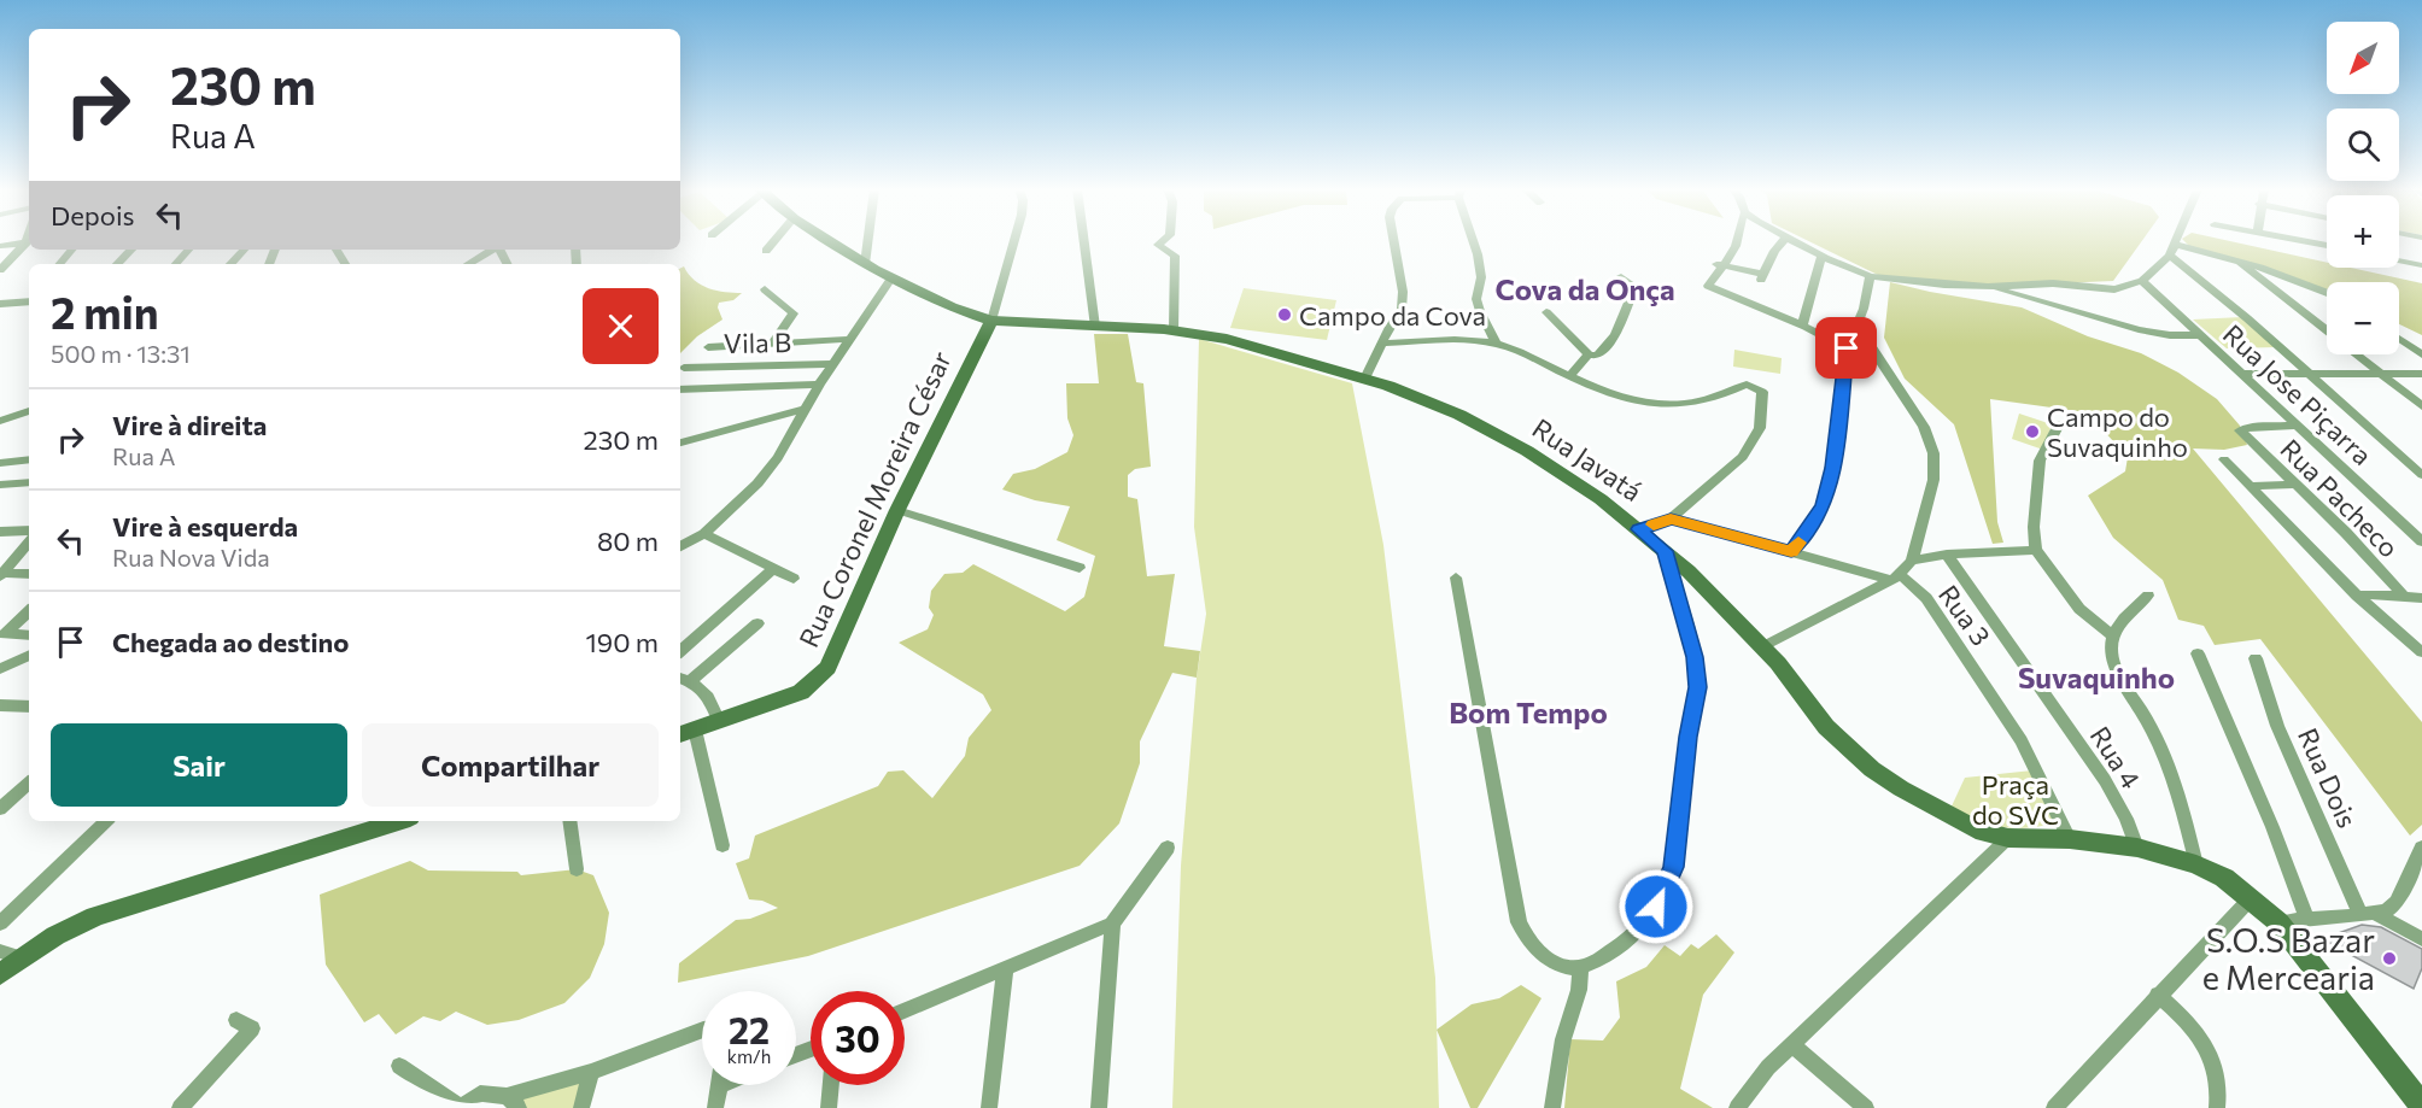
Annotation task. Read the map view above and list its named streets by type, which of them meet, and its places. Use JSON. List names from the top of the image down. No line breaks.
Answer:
{"streets":{"street":["Vila B","Rua Jose Piçarra","Rua Javatá","Rua Pacheco","Rua Coronel Moreira César","Rua 3","Rua 4","Rua Dois"]},"crossings":[["Rua Jose Piçarra","Rua Pacheco"],["Rua Javatá","Rua Coronel Moreira César"],["Rua Javatá","Rua 3"],["Rua Javatá","Rua 4"]],"districts":["Cova da Onça","Suvaquinho","Bom Tempo"],"parks":["Praça do SVC"],"places":["Campo da Cova","Campo do Suvaquinho","S.O.S Bazar e Mercearia"],"north":"bottom left","page":{"map_buttons":["+","−"],"turn":["230 m","Rua A"],"then":"Depois","heading":["2 min","500 m · 13:31"],"list":[{"name":"Vire à direita","note":"Rua A","value":"230 m"},{"name":"Vire à esquerda","note":"Rua Nova Vida","value":"80 m"},{"name":"Chegada ao destino","value":"190 m"}],"buttons":["Sair","Compartilhar"],"speed":"22 km/h","limit":"30"}}
